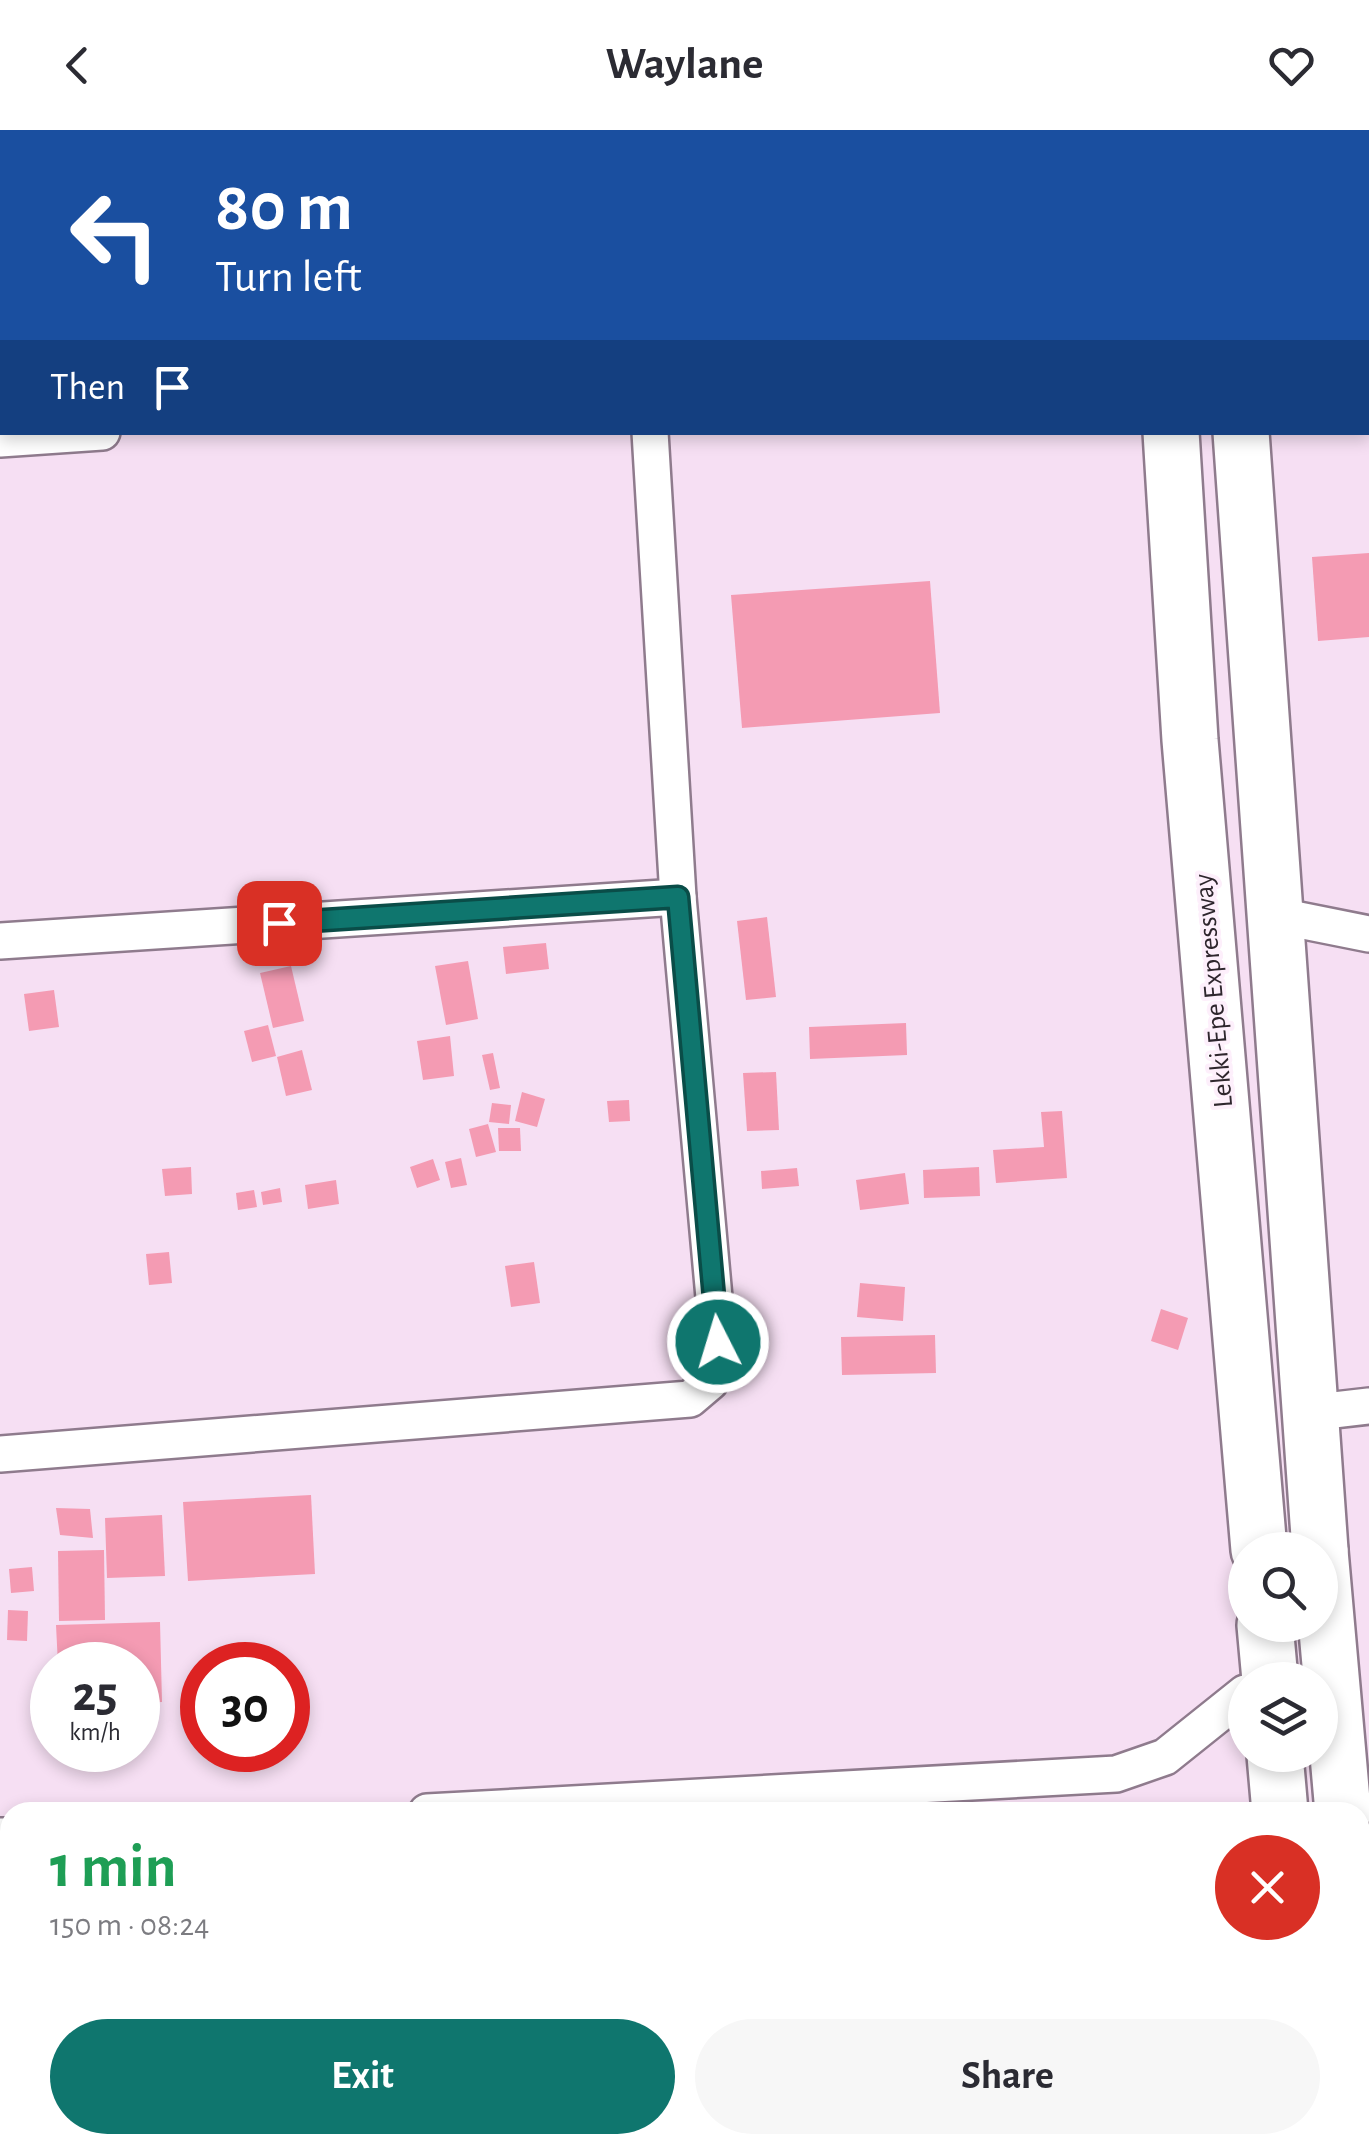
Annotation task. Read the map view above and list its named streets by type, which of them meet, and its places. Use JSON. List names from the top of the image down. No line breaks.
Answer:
{"streets":{"highway":["Lekki-Epe Expressway"]},"page":{"header":"Waylane","turn":["80 m","Turn left"],"then":"Then","speed":"25 km/h","limit":"30","heading":["1 min","150 m · 08:24"],"buttons":["Exit","Share"]}}
